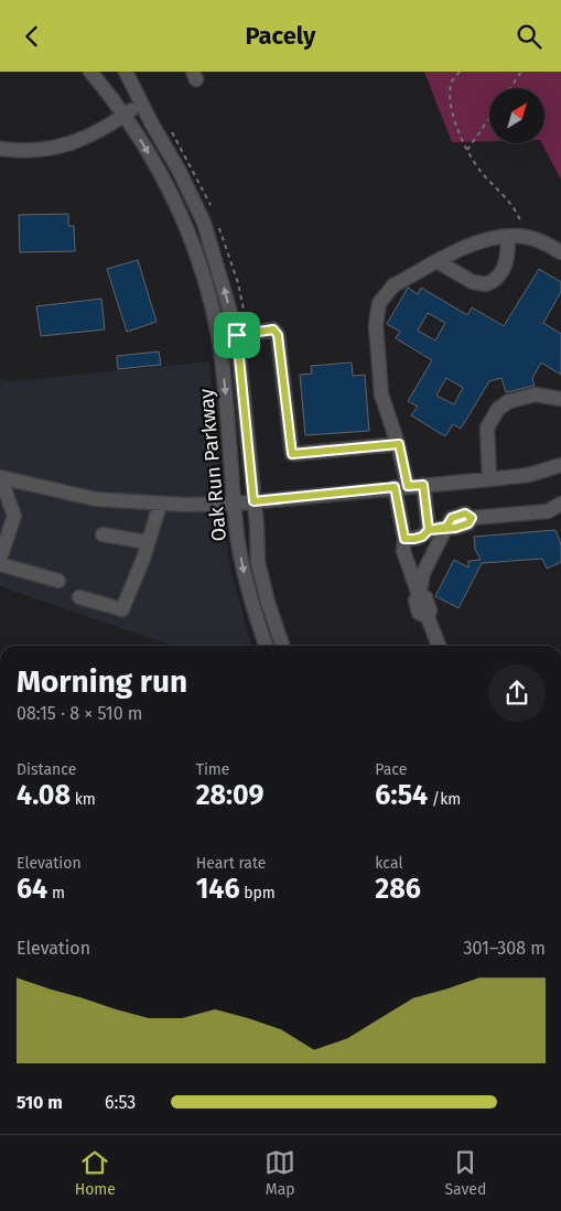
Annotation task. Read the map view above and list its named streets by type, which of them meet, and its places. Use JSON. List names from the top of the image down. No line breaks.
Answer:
{"streets":{"street":["Oak Run Parkway"]},"north":"top right","page":{"header":"Pacely","heading":["Morning run","08:15 · 8 × 510 m"],"stats":[["Distance","4.08 km"],["Time","28:09"],["Pace","6:54 /km"],["Elevation","64 m"],["Heart rate","146 bpm"],["kcal","286"]],"chart":["Elevation","301–308 m"],"list":[{"name":"510 m","note":"6:53"}],"tabs":["Home","Map","Saved"]}}
